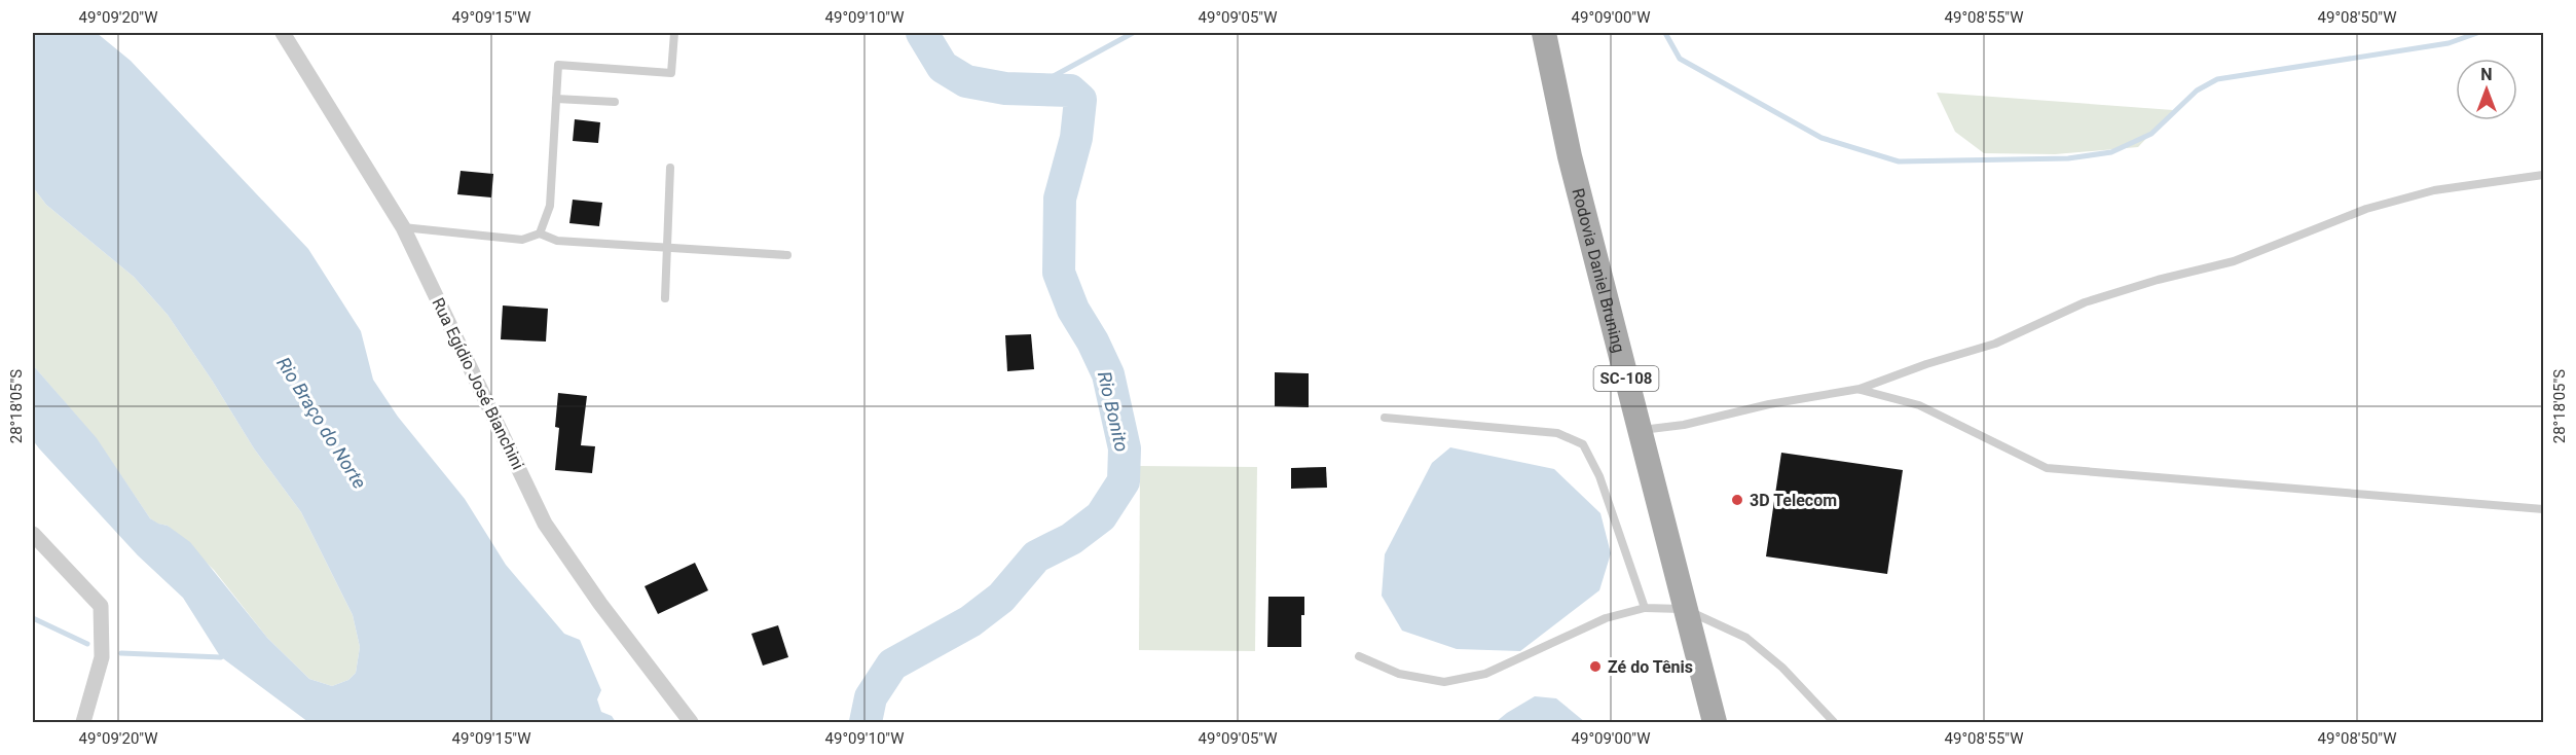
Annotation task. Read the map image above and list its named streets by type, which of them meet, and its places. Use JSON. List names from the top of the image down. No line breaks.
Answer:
{"streets":{"main road":["Rodovia Daniel Bruning","SC-108"],"street":["Rua Egídio José Bianchini"]},"water":["Rio Bonito","Rio Braço do Norte"],"places":["3D Telecom","Zé do Tênis"],"north":"top","coordinates":["49°09'20\"W","49°09'15\"W","49°09'10\"W","49°09'05\"W","49°09'00\"W","49°08'55\"W","49°08'50\"W","28°18'05\"S"]}
